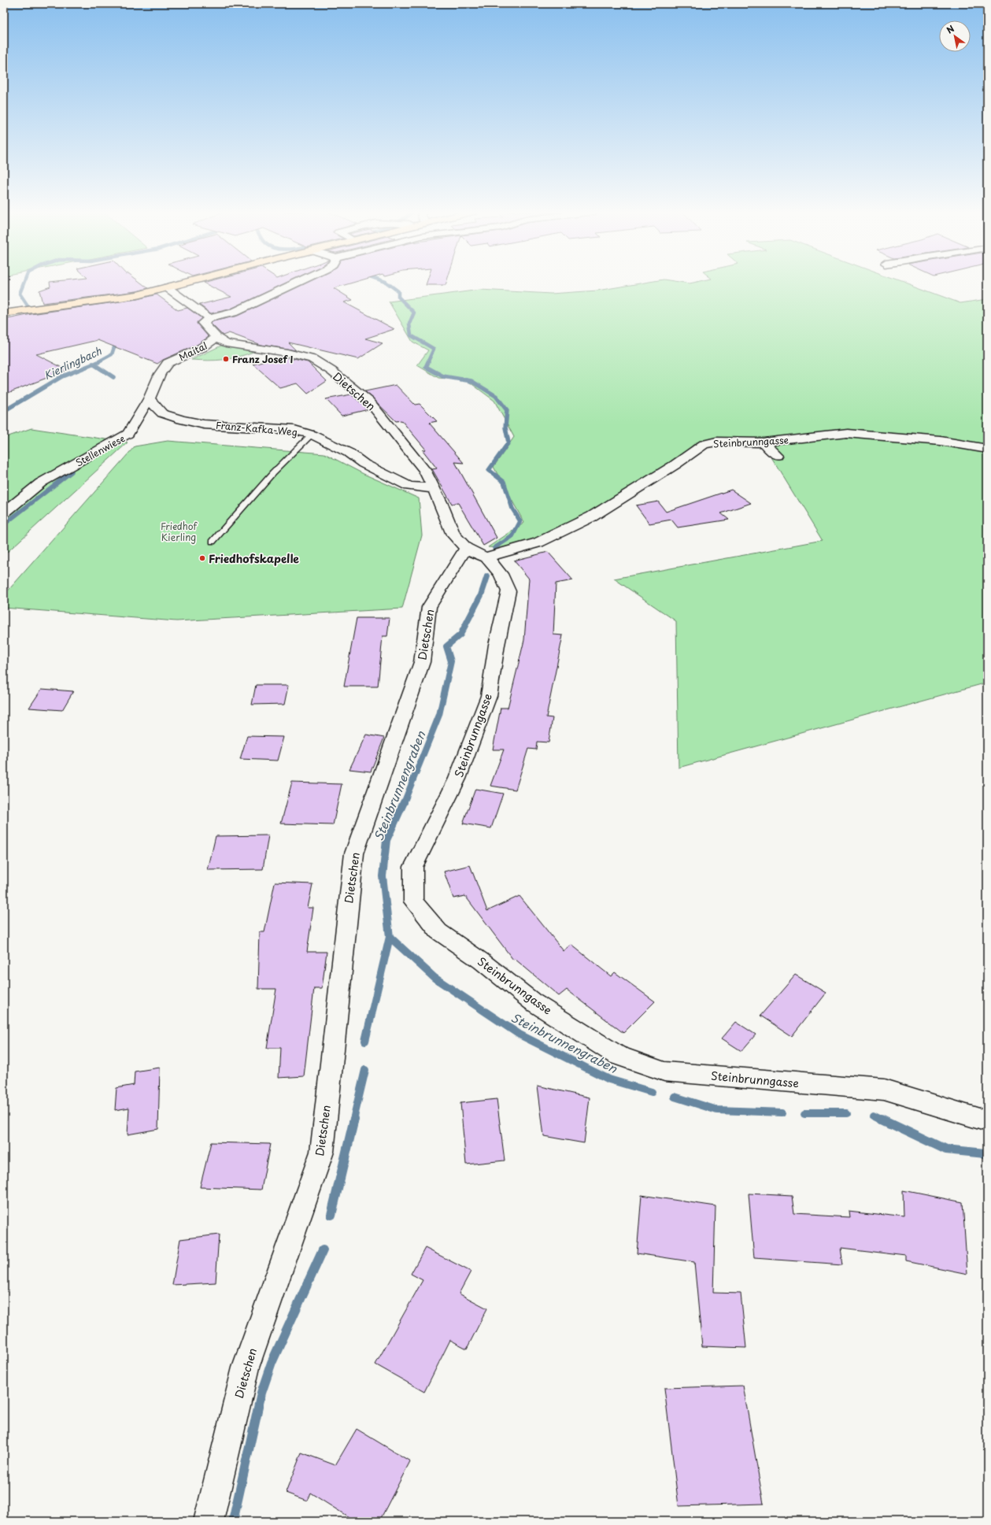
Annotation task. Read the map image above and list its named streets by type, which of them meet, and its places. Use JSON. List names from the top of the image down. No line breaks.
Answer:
{"streets":{"street":["Maital","Dietschen","Franz-Kafka-Weg","Steinbrunngasse","Stellenwiese"]},"crossings":[["Maital","Dietschen"],["Maital","Stellenwiese"],["Dietschen","Franz-Kafka-Weg"],["Dietschen","Steinbrunngasse"],["Franz-Kafka-Weg","Stellenwiese"]],"water":["Kierlingbach","Steinbrunnengraben"],"parks":["Friedhof Kierling"],"places":["Franz Josef I","Friedhofskapelle"],"north":"top left"}
